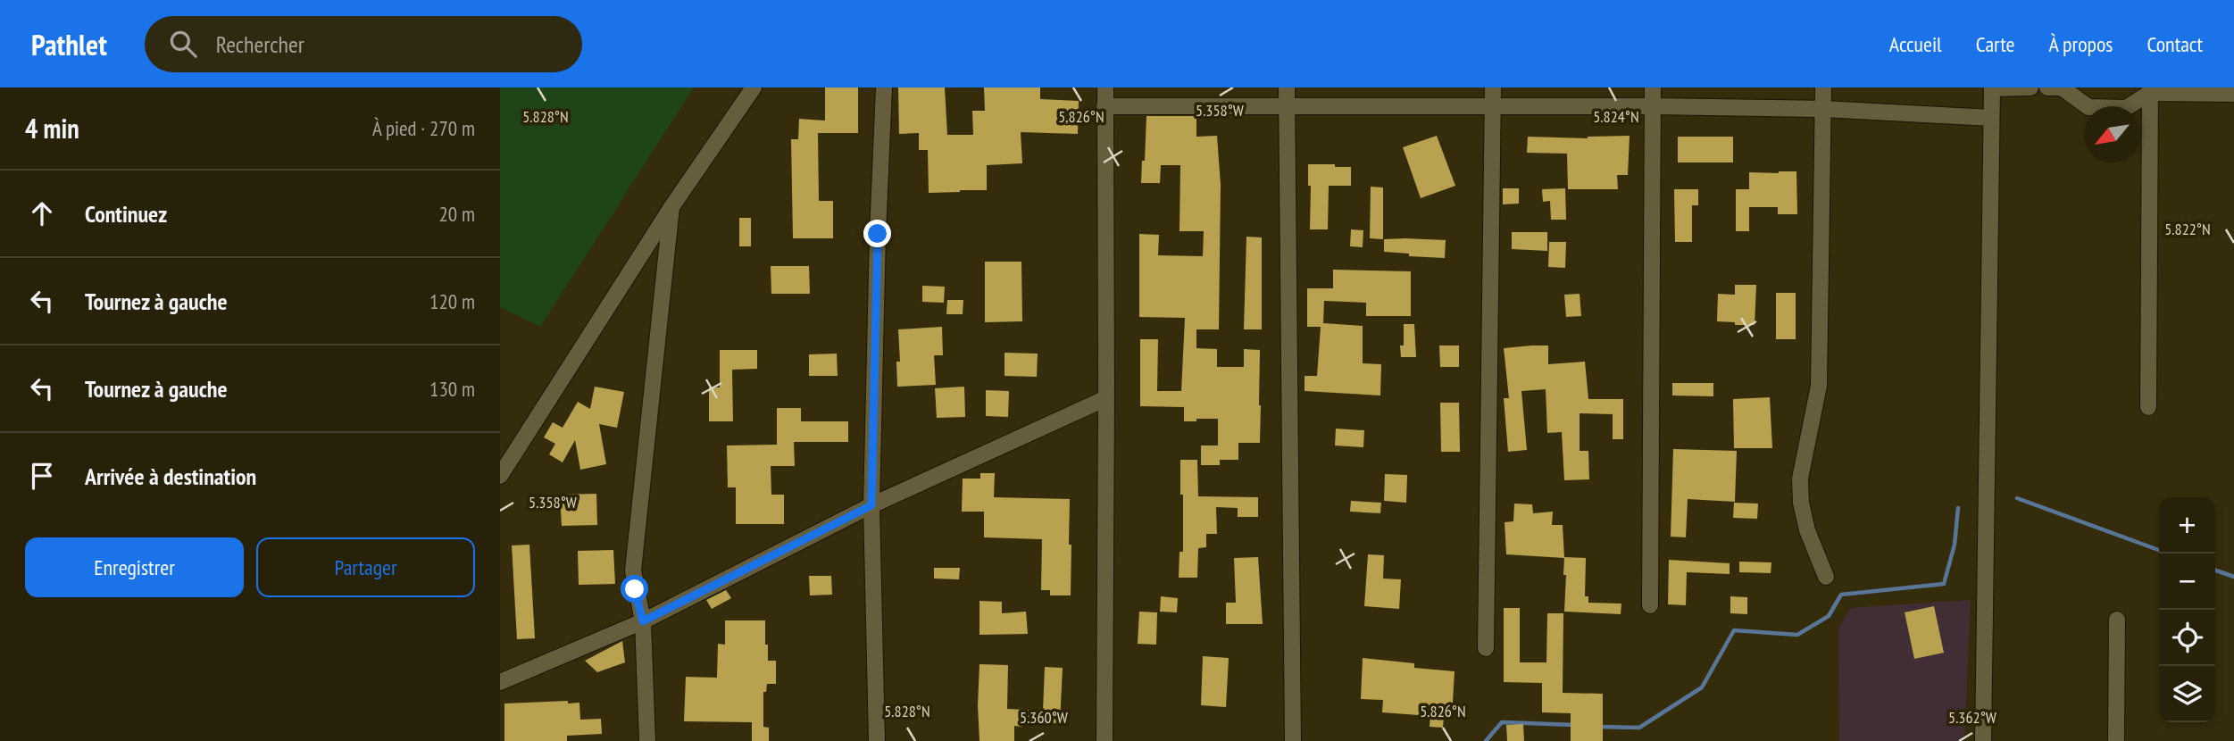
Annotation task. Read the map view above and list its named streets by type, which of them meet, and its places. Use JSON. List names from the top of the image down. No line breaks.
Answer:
{"north":"bottom left","page":{"header":"Pathlet","search":"Rechercher","nav":["Accueil","Carte","À propos","Contact"],"heading":["4 min","À pied · 270 m"],"list":[["Continuez","20 m"],["Tournez à gauche","120 m"],["Tournez à gauche","130 m"],"Arrivée à destination"],"map_buttons":["+","−"],"buttons":["Enregistrer","Partager"]},"coordinates":["5.358°W","5.826°N","5.828°N","5.824°N","5.822°N","5.360°W","5.362°W"]}
